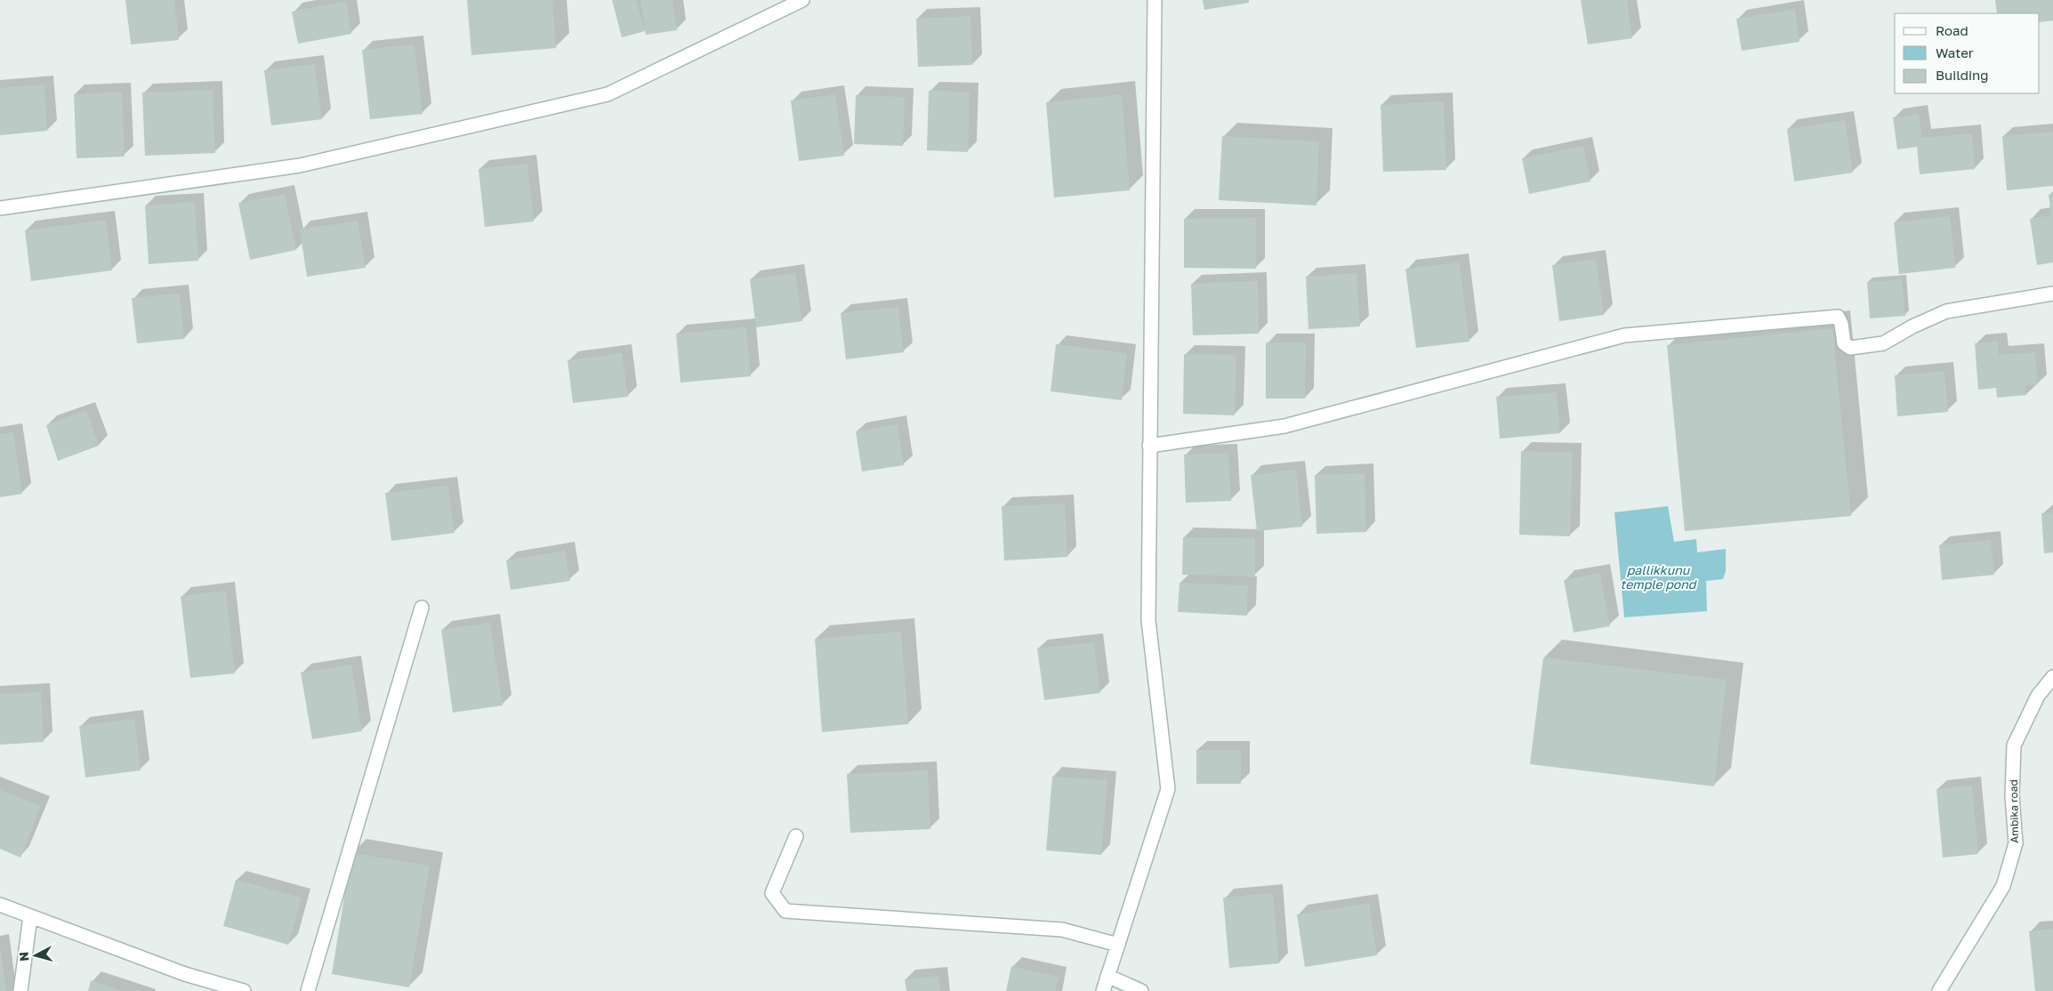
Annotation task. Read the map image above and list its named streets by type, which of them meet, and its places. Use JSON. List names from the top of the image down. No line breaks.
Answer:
{"streets":{"street":["Ambika road"]},"water":["pallikkunu temple pond"],"legend":["Road","Water","Building"],"north":"left"}
